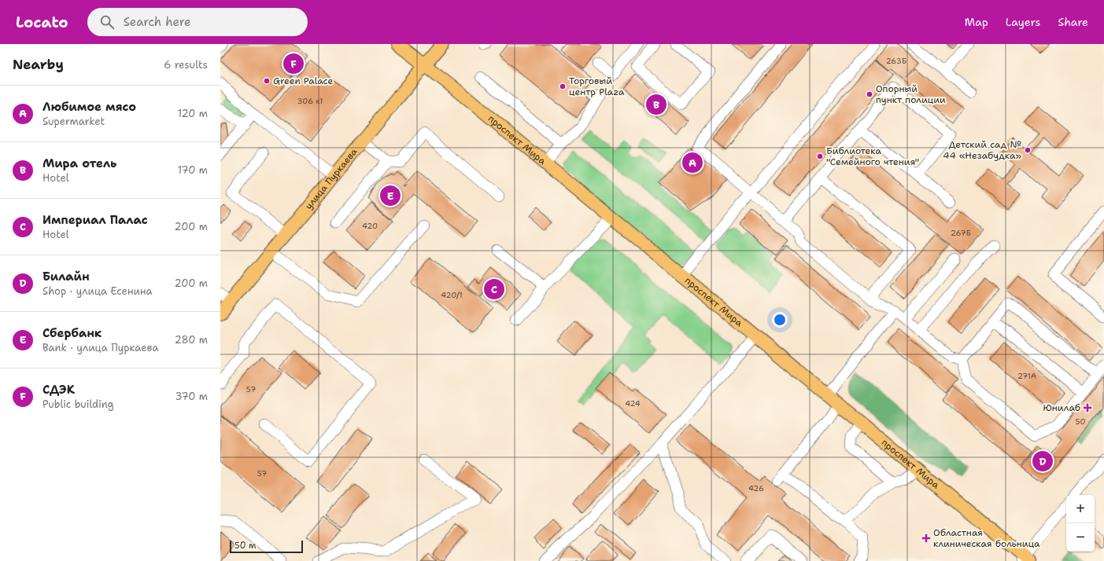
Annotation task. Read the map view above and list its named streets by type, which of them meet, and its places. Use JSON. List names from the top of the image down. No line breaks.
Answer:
{"streets":{"main road":["проспект Мира","улица Пуркаева"]},"crossings":[["проспект Мира","улица Пуркаева"]],"places":{"other":["Green Palace","Торговый центр Plaza","Опорный пункт полиции","Детский сад № 44 «Незабудка»","Библиотека \"Семейного чтения\""],"health":["Юнилаб","Областная клиническая больница"]},"house_numbers":["263Б","306 к1","420","267Б","420/1","271А","57","424","50","57","426"],"scale_bar":"50 m","page":{"header":"Locato","search":"Search here","nav":["Map","Layers","Share"],"heading":["Nearby","6 results"],"pins":["F","B","A","E","C","D"],"list":[{"mark":"A","name":"Любимое мясо","note":"Supermarket","value":"120 m"},{"mark":"B","name":"Мира отель","note":"Hotel","value":"170 m"},{"mark":"C","name":"Империал Палас","note":"Hotel","value":"200 m"},{"mark":"D","name":"Билайн","note":"Shop · улица Есенина","value":"200 m"},{"mark":"E","name":"Сбербанк","note":"Bank · улица Пуркаева","value":"280 m"},{"mark":"F","name":"СДЭК","note":"Public building","value":"370 m"}],"map_buttons":["+","−"],"scale":"50 m"}}
